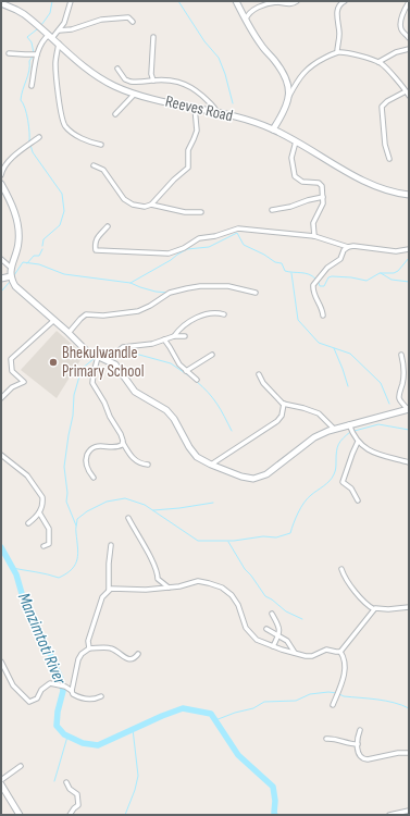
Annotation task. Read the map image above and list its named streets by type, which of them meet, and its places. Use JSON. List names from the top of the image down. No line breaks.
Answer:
{"streets":{"street":["Reeves Road"]},"water":["Manzimtoti River"],"places":["Bhekulwandle Primary School"]}
